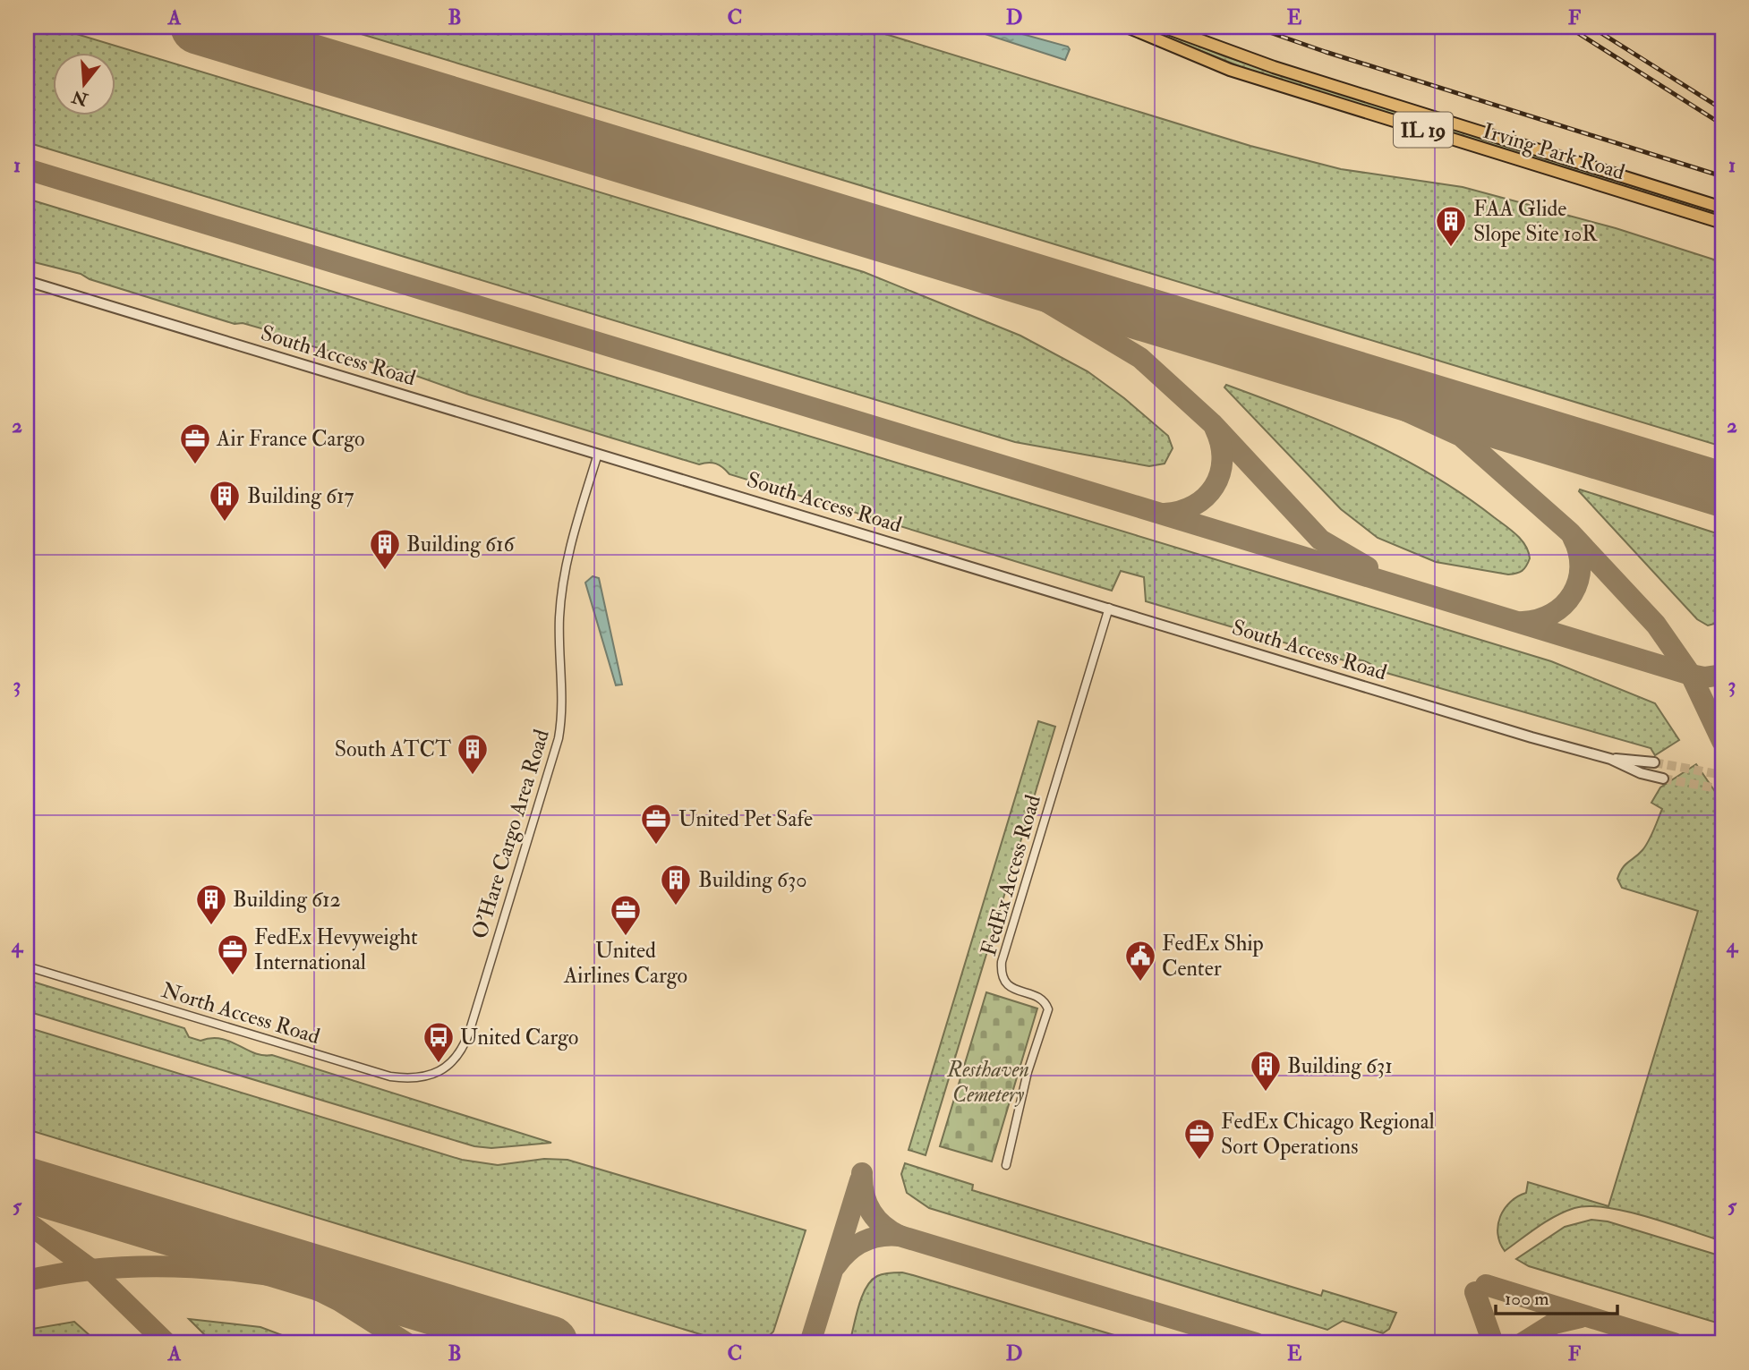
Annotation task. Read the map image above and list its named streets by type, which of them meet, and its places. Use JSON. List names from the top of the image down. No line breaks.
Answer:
{"streets":{"main road":["IL 19","Irving Park Road"],"street":["South Access Road","O'Hare Cargo Area Road","FedEx Access Road","North Access Road"]},"crossings":[["South Access Road","O'Hare Cargo Area Road"],["South Access Road","FedEx Access Road"],["O'Hare Cargo Area Road","North Access Road"]],"parks":["Resthaven Cemetery"],"places":{"building":["FAA Glide Slope Site 10R","Building 617","Building 616","South ATCT","Building 630","Building 612","Building 631"],"office":["Air France Cargo","United Pet Safe","United Airlines Cargo","FedEx Hevyweight International","FedEx Chicago Regional Sort Operations"],"public building":["FedEx Ship Center"],"bus stop":["United Cargo"]},"scale_bar":"100 m","north":"bottom","grid":{"columns":["A","B","C","D","E","F"],"rows":["1","2","3","4","5"]}}
